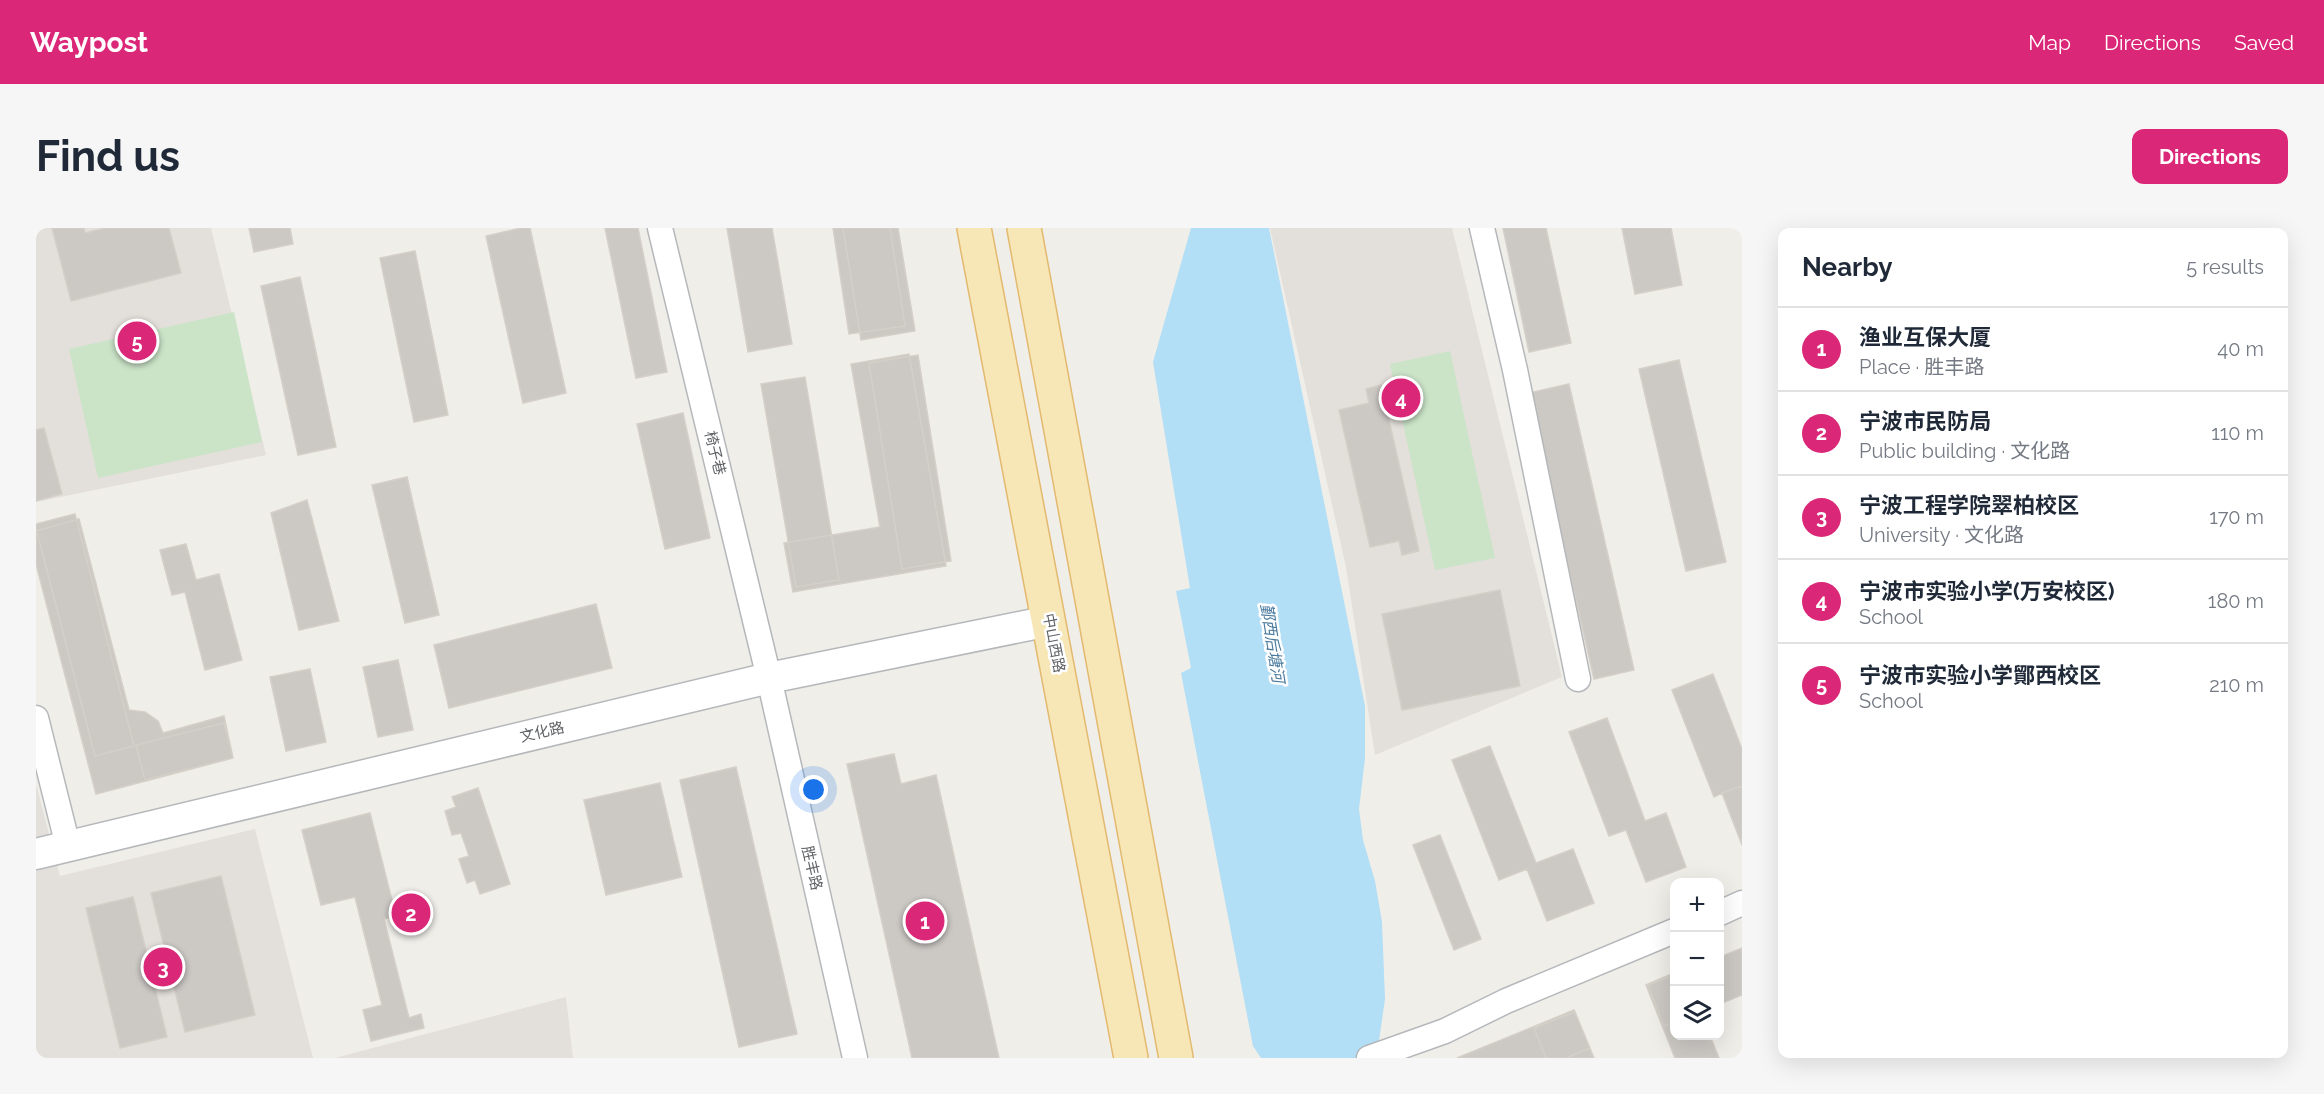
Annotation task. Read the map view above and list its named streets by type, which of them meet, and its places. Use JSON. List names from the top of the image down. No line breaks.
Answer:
{"streets":{"main road":["中山西路"],"street":["椅子巷","文化路","胜丰路"]},"crossings":[["椅子巷","文化路"],["椅子巷","胜丰路"],["中山西路","文化路"],["文化路","胜丰路"]],"water":["鄞西后塘河"],"page":{"header":"Waypost","nav":["Map","Directions","Saved"],"buttons":"Directions","title":"Find us","heading":["Nearby","5 results"],"list":[{"mark":"1","name":"渔业互保大厦","note":"Place · 胜丰路","value":"40 m"},{"mark":"2","name":"宁波市民防局","note":"Public building · 文化路","value":"110 m"},{"mark":"3","name":"宁波工程学院翠柏校区","note":"University · 文化路","value":"170 m"},{"mark":"4","name":"宁波市实验小学(万安校区)","note":"School","value":"180 m"},{"mark":"5","name":"宁波市实验小学鄮西校区","note":"School","value":"210 m"}],"pins":["5","4","2","1","3"],"map_buttons":["+","−"]}}
